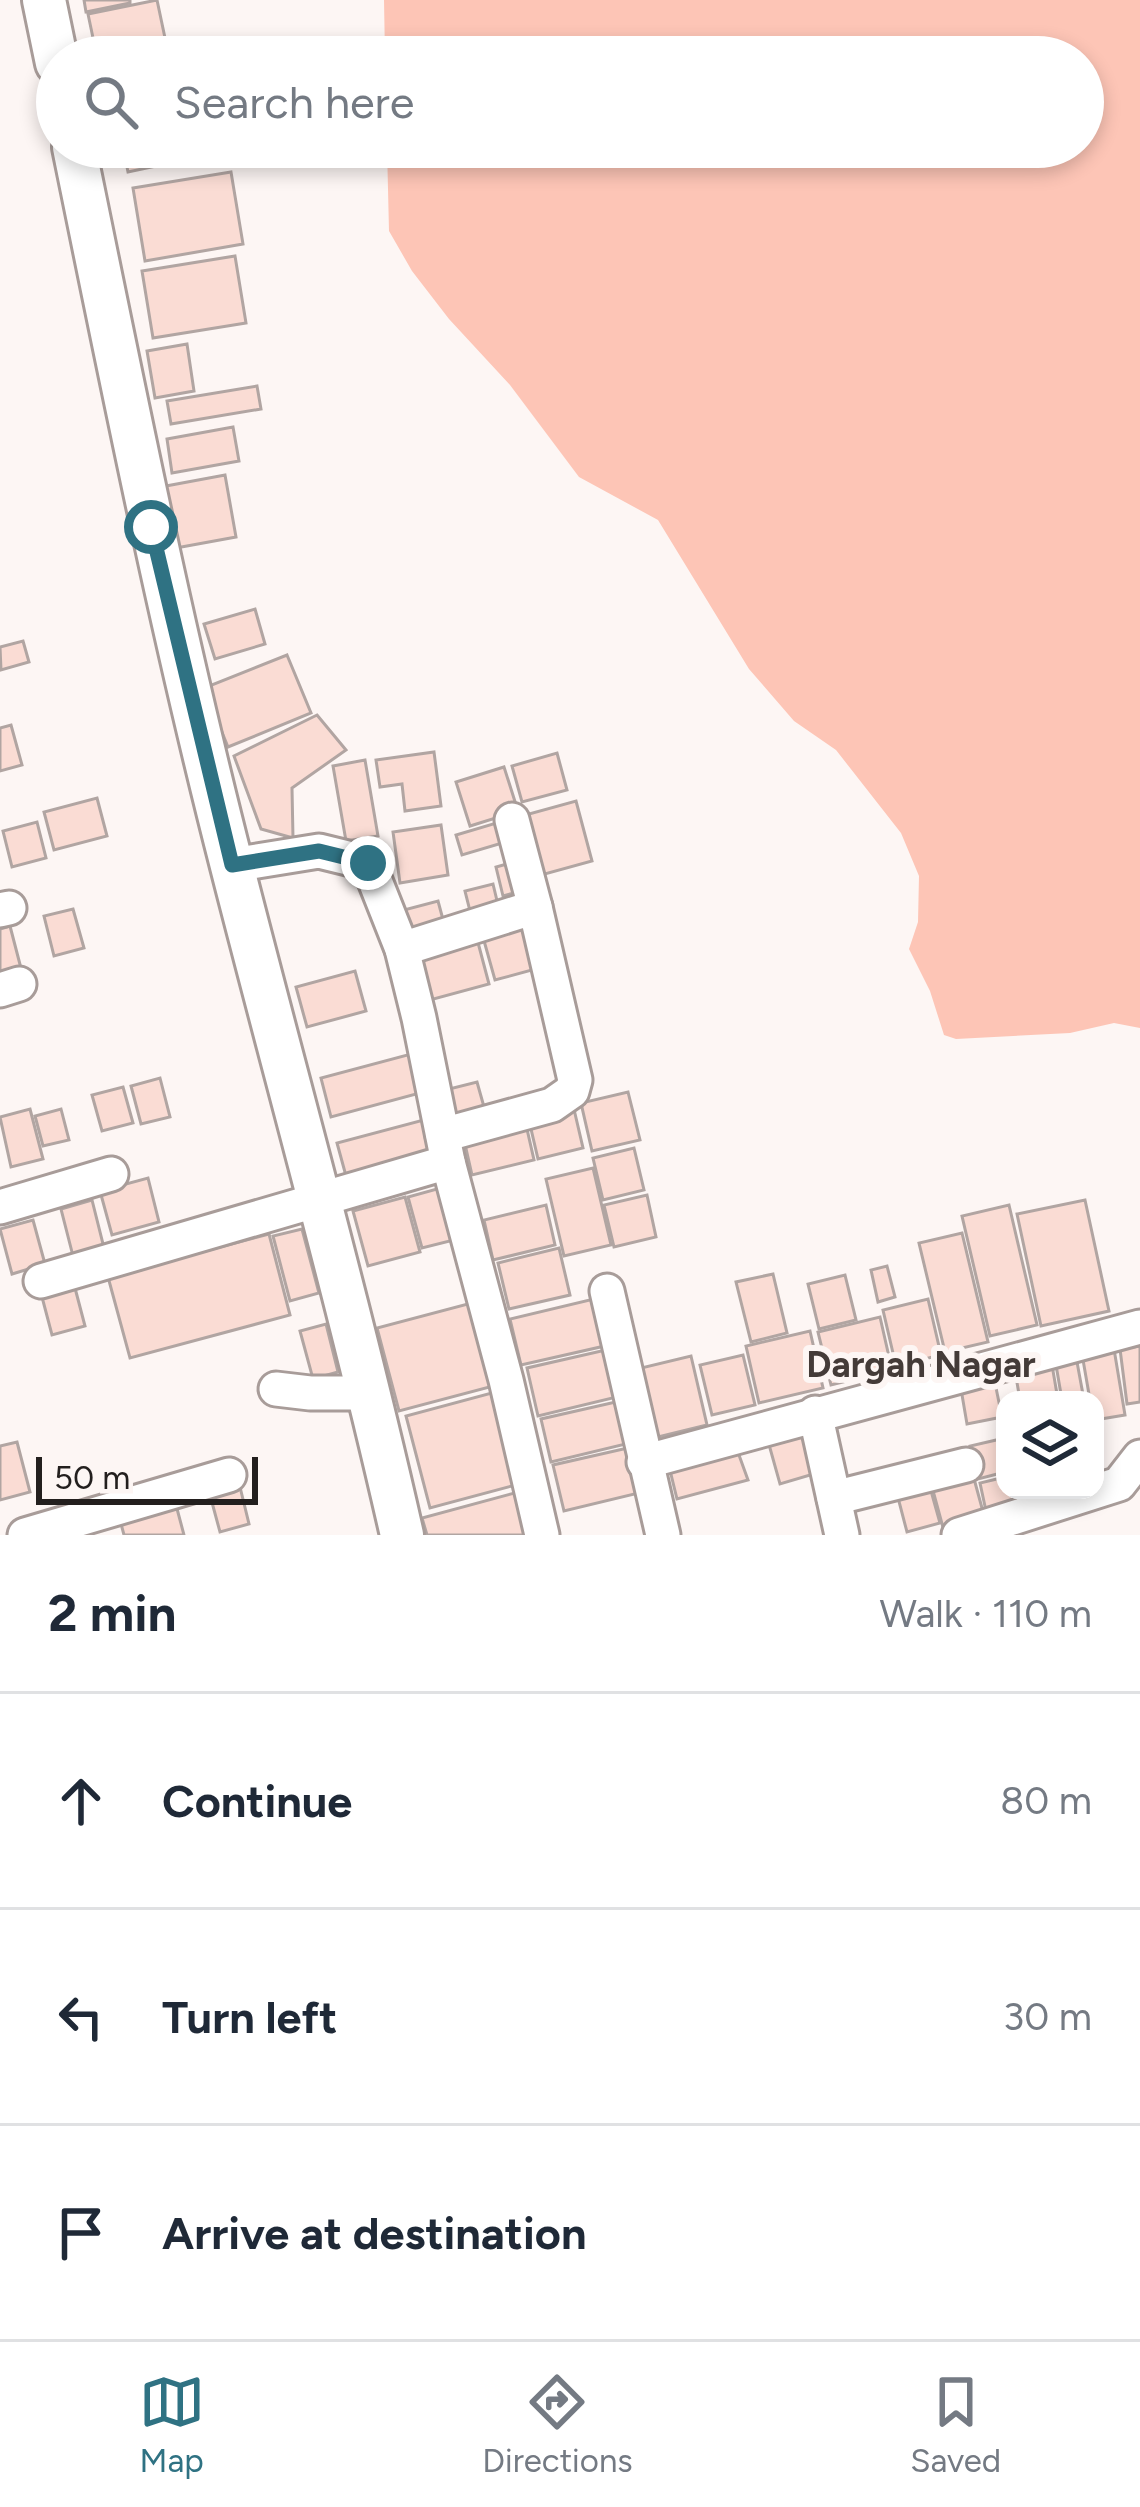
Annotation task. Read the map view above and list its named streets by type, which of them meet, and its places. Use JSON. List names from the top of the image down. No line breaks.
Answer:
{"districts":["Dargah Nagar"],"scale_bar":"50 m","page":{"search":"Search here","scale":"50 m","heading":["2 min","Walk · 110 m"],"list":[["Continue","80 m"],["Turn left","30 m"],"Arrive at destination"],"nav":["Map","Directions","Saved"]}}
